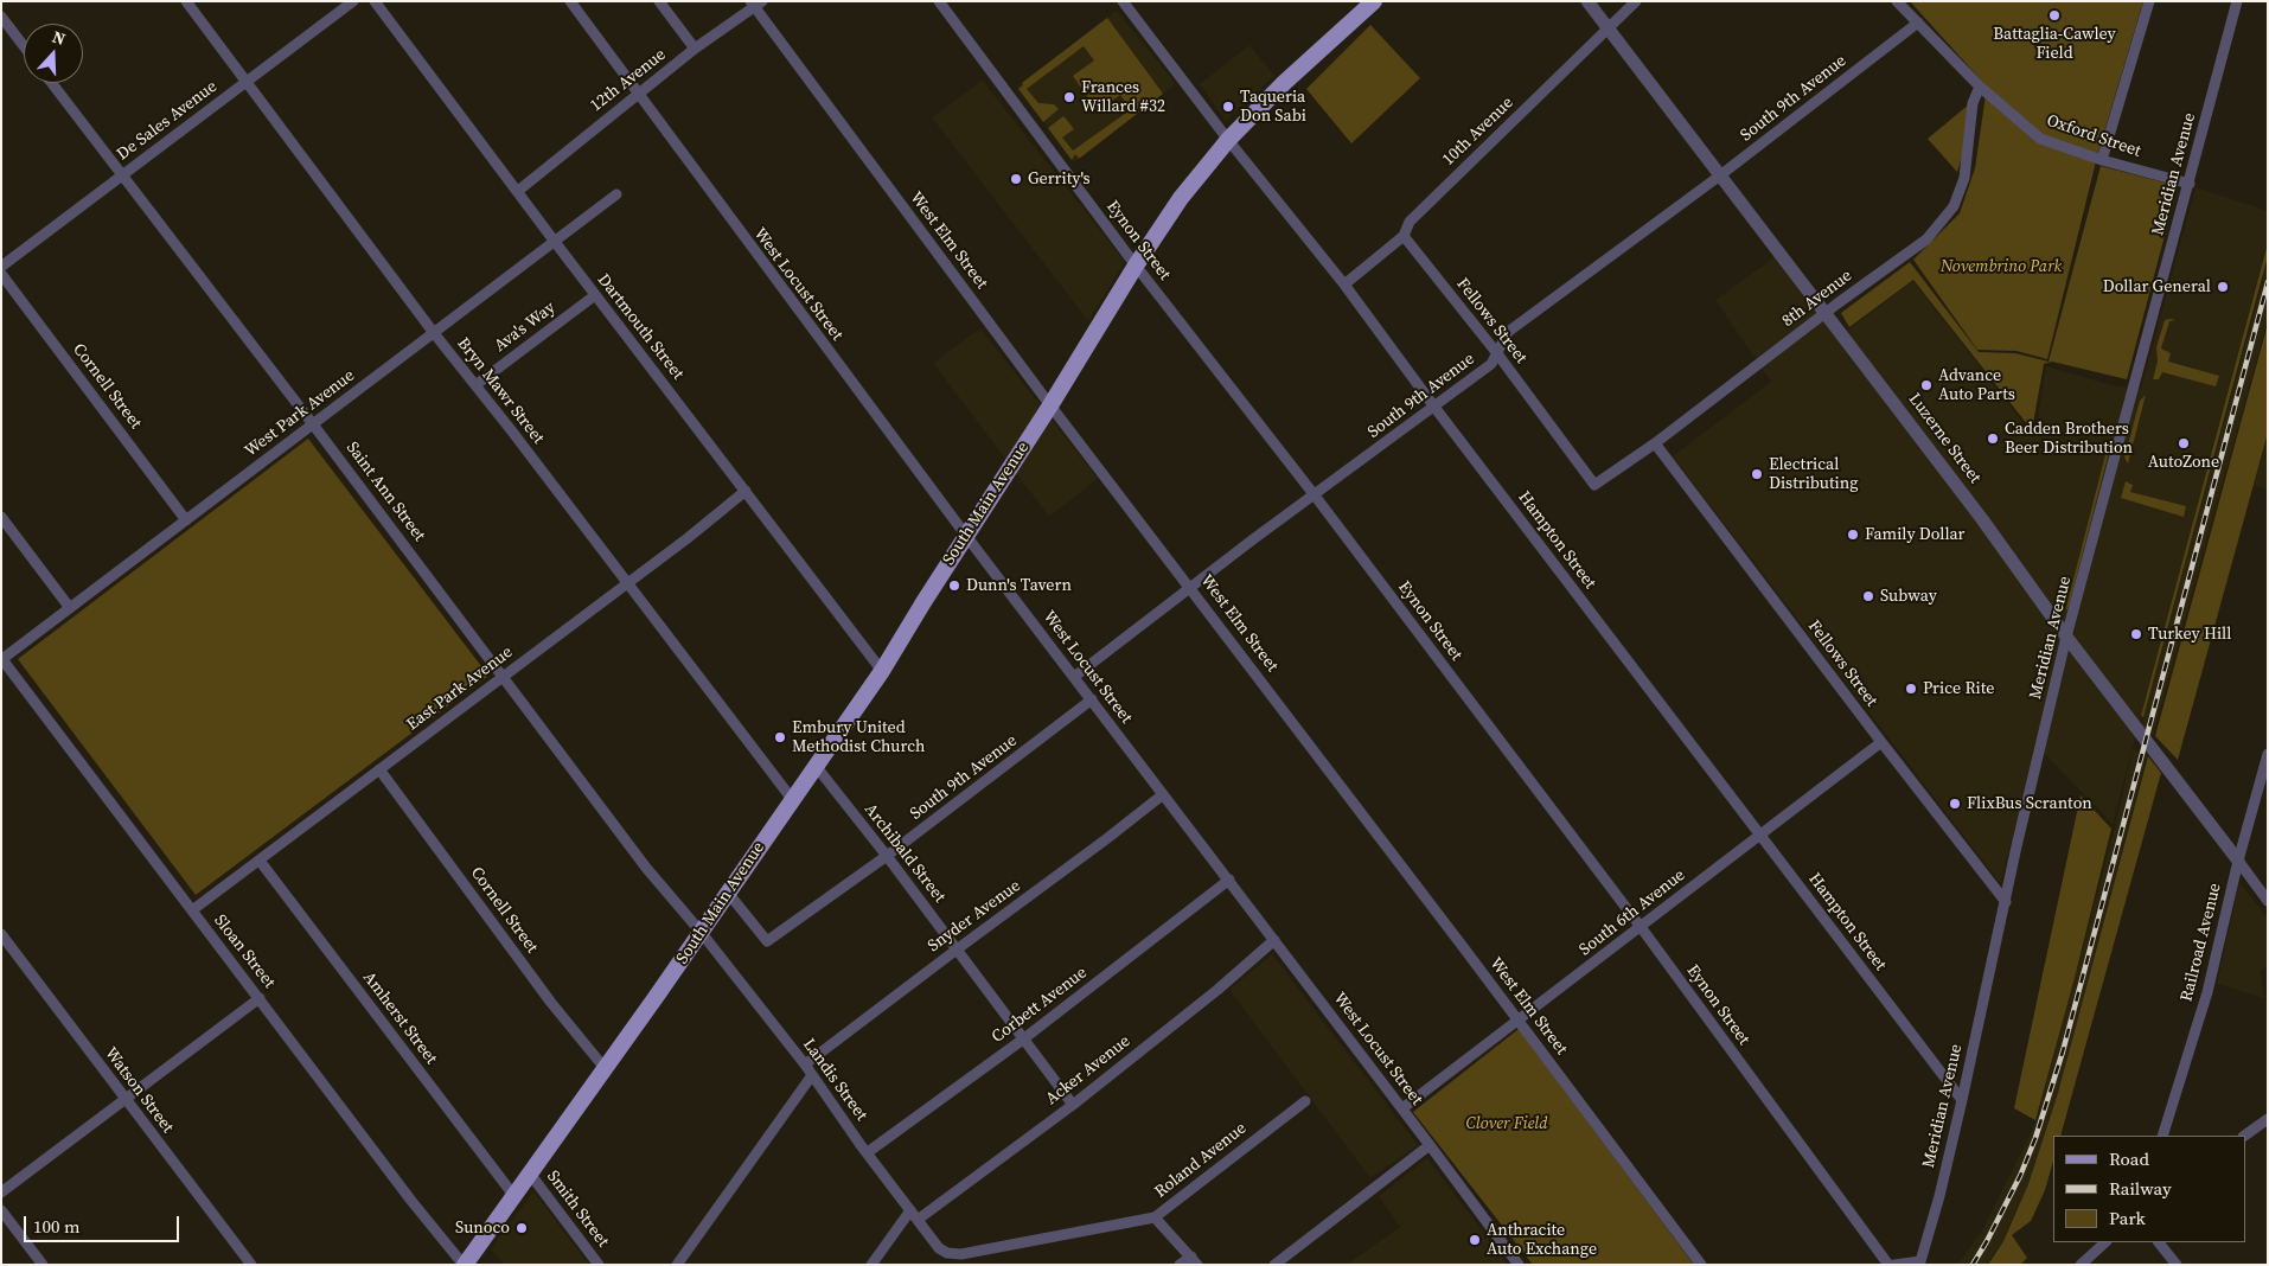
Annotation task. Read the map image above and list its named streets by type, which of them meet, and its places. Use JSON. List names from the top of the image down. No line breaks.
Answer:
{"streets":{"main road":["South Main Avenue"],"street":["12th Avenue","South 9th Avenue","De Sales Avenue","10th Avenue","Oxford Street","Meridian Avenue","West Elm Street","Eynon Street","West Locust Street","8th Avenue","Fellows Street","Ava's Way","Dartmouth Street","Cornell Street","Bryn Mawr Street","West Park Avenue","Luzerne Street","Saint Ann Street","Hampton Street","East Park Avenue","Archibald Street","South 6th Avenue","Snyder Avenue","Railroad Avenue","Sloan Street","Corbett Avenue","Amherst Street","Acker Avenue","Landis Street","Watson Street","Roland Avenue","Smith Street"]},"crossings":[["12th Avenue","West Elm Street"],["12th Avenue","West Locust Street"],["12th Avenue","Dartmouth Street"],["South 9th Avenue","Oxford Street"],["South 9th Avenue","West Elm Street"],["South 9th Avenue","Eynon Street"],["South 9th Avenue","West Locust Street"],["South 9th Avenue","Fellows Street"],["South 9th Avenue","Luzerne Street"],["South 9th Avenue","South Main Avenue"],["South 9th Avenue","Hampton Street"],["South 9th Avenue","Archibald Street"],["De Sales Avenue","Bryn Mawr Street"],["De Sales Avenue","Saint Ann Street"],["10th Avenue","Fellows Street"],["10th Avenue","Luzerne Street"],["10th Avenue","Hampton Street"],["Oxford Street","Meridian Avenue"],["Oxford Street","8th Avenue"],["Meridian Avenue","Fellows Street"],["Meridian Avenue","Luzerne Street"],["Meridian Avenue","Hampton Street"],["West Elm Street","South Main Avenue"],["West Elm Street","South 6th Avenue"],["Eynon Street","South Main Avenue"],["Eynon Street","South 6th Avenue"],["West Locust Street","South Main Avenue"],["West Locust Street","South 6th Avenue"],["West Locust Street","Snyder Avenue"],["West Locust Street","Corbett Avenue"],["West Locust Street","Acker Avenue"],["8th Avenue","Fellows Street"],["8th Avenue","Luzerne Street"],["Fellows Street","South 6th Avenue"],["Ava's Way","Dartmouth Street"],["Ava's Way","Bryn Mawr Street"],["Dartmouth Street","West Park Avenue"],["Dartmouth Street","South Main Avenue"],["Dartmouth Street","East Park Avenue"],["Cornell Street","West Park Avenue"],["Cornell Street","South Main Avenue"],["Cornell Street","East Park Avenue"],["Bryn Mawr Street","West Park Avenue"],["Bryn Mawr Street","South Main Avenue"],["Bryn Mawr Street","East Park Avenue"],["West Park Avenue","Saint Ann Street"],["West Park Avenue","Sloan Street"],["Luzerne Street","Railroad Avenue"],["Saint Ann Street","South Main Avenue"],["Saint Ann Street","East Park Avenue"],["Saint Ann Street","Landis Street"],["South Main Avenue","Hampton Street"],["South Main Avenue","Archibald Street"],["South Main Avenue","Sloan Street"],["South Main Avenue","Amherst Street"],["South Main Avenue","Landis Street"],["South Main Avenue","Smith Street"],["Hampton Street","South 6th Avenue"],["East Park Avenue","Sloan Street"],["East Park Avenue","Amherst Street"],["Archibald Street","Snyder Avenue"],["Archibald Street","Corbett Avenue"],["Archibald Street","Acker Avenue"],["Snyder Avenue","Landis Street"],["Corbett Avenue","Landis Street"],["Acker Avenue","Landis Street"],["Landis Street","Roland Avenue"]],"parks":["Novembrino Park","Clover Field"],"places":["Battaglia-Cawley Field","Frances Willard #32","Taqueria Don Sabi","Gerrity's","Dollar General","Advance Auto Parts","Cadden Brothers Beer Distribution","AutoZone","Electrical Distributing","Family Dollar","Dunn's Tavern","Subway","Turkey Hill","Price Rite","Embury United Methodist Church","FlixBus Scranton","Sunoco","Anthracite Auto Exchange"],"legend":["Road","Railway","Park"],"scale_bar":"100 m","north":"top"}
